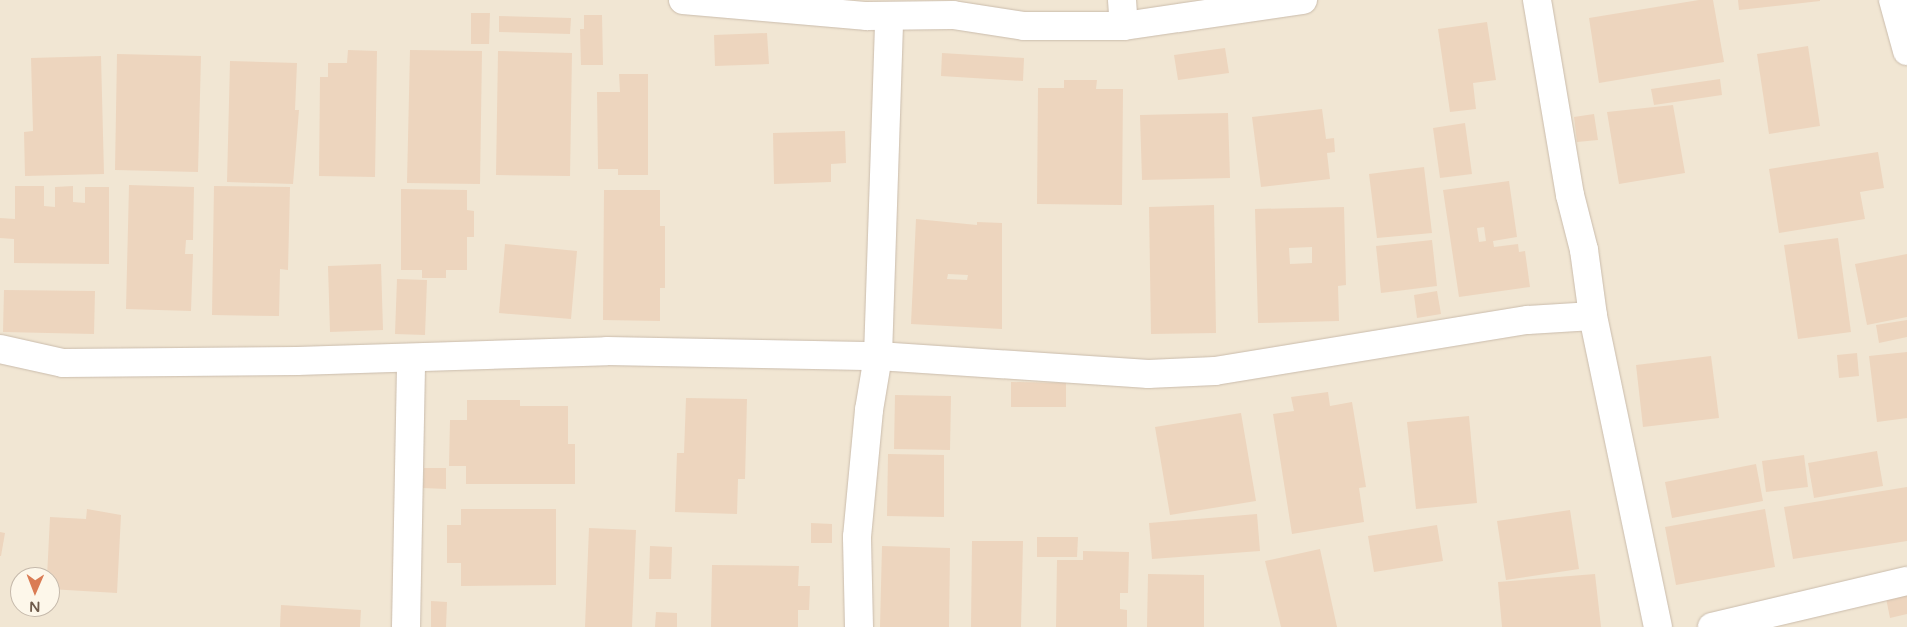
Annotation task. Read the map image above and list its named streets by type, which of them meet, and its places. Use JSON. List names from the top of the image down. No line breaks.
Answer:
{"north":"bottom"}
